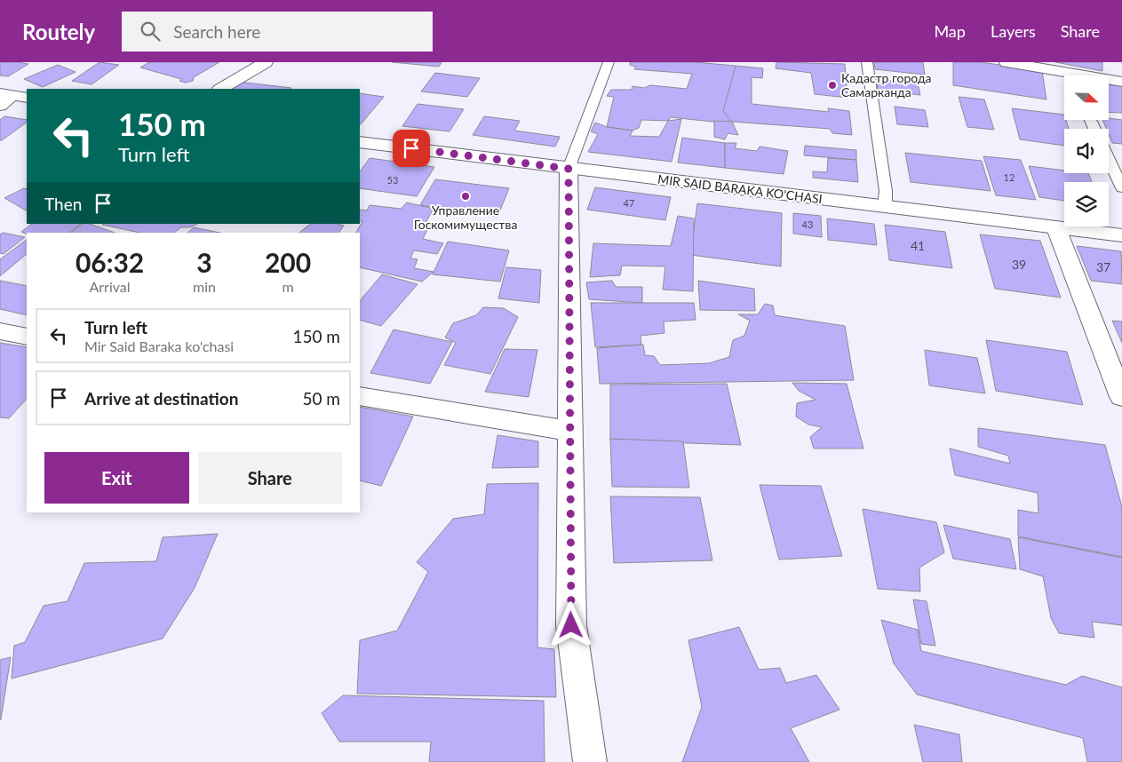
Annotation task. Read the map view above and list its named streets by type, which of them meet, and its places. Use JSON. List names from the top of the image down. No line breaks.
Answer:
{"streets":{"street":["MIR SAID BARAKA KO'CHASI"]},"places":["Кадастр города Самарканда","Управление Госкомимущества"],"house_numbers":["12","53","47","43","41","39","37"],"north":"right","page":{"header":"Routely","search":"Search here","nav":["Map","Layers","Share"],"turn":["150 m","Turn left"],"then":"Then","eta":["06:32","Arrival","3","min","200","m"],"list":[{"name":"Turn left","note":"Mir Said Baraka ko'chasi","value":"150 m"},{"name":"Arrive at destination","value":"50 m"}],"buttons":["Exit","Share"]}}
